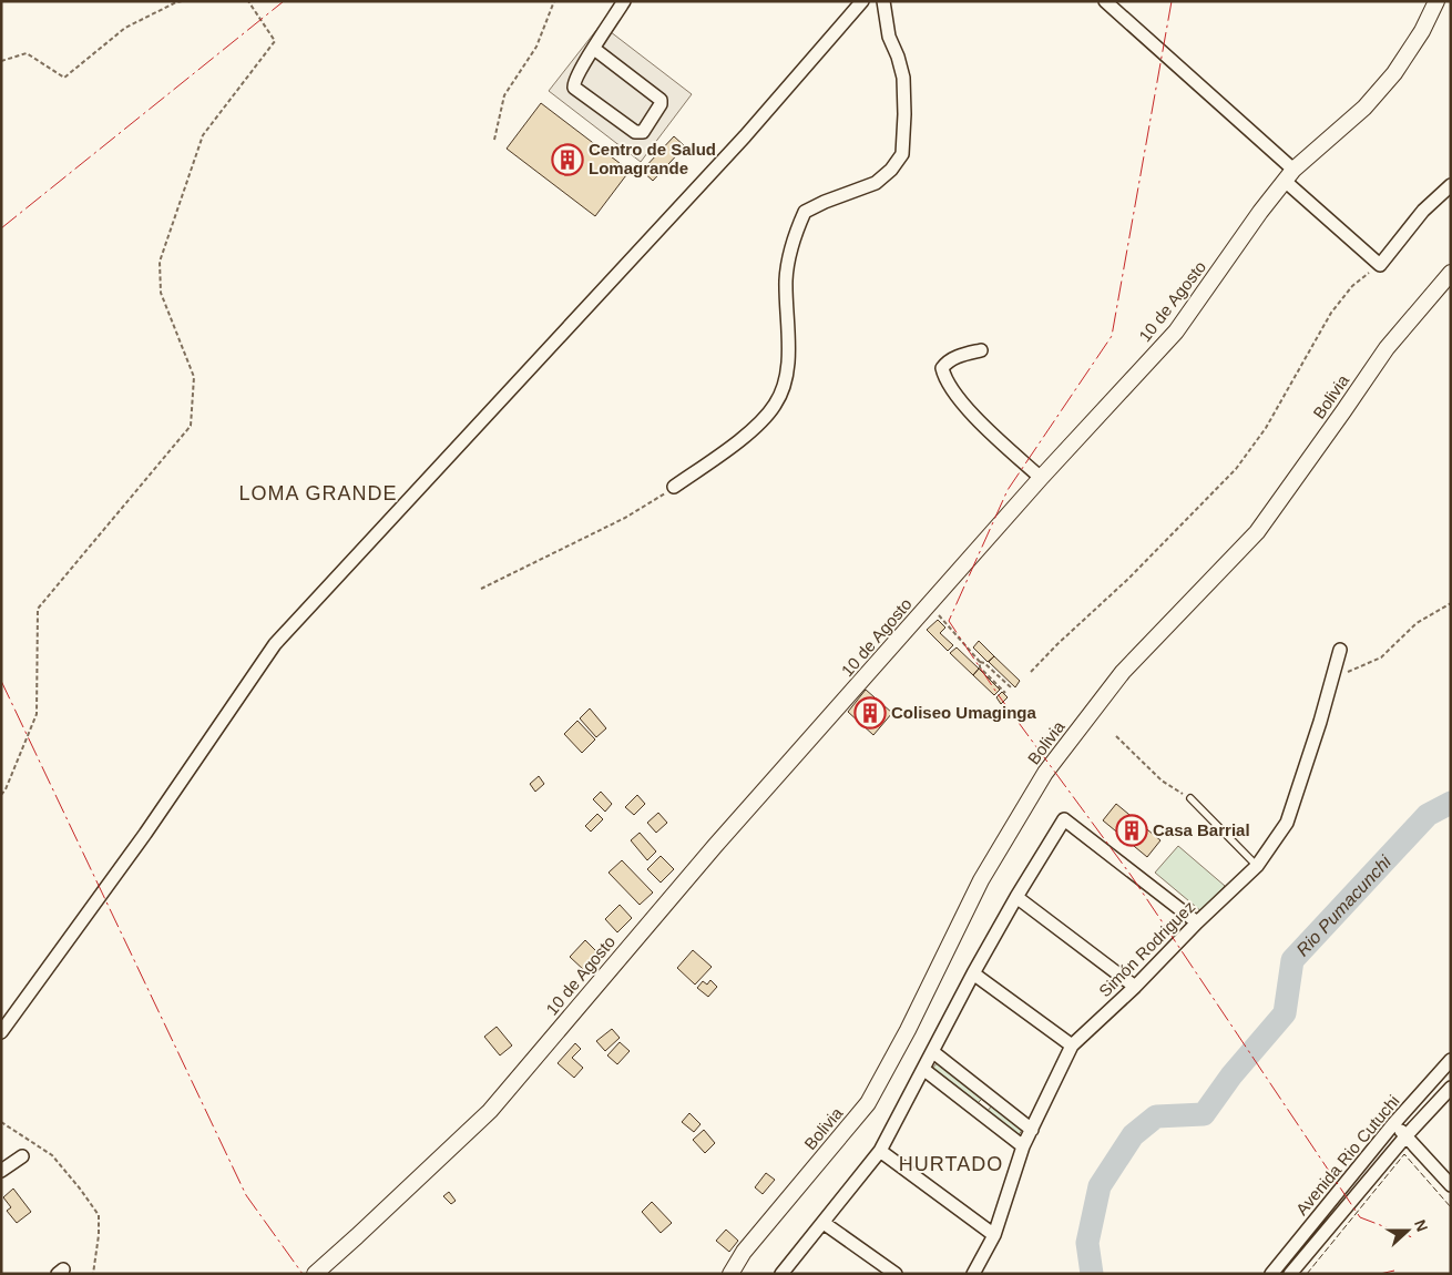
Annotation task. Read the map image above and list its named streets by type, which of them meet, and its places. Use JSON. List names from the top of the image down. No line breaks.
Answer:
{"streets":{"street":["10 de Agosto","Bolivia","Simón Rodriguez","Avenida Rio Cutuchi"]},"districts":["LOMA GRANDE","HURTADO"],"water":["Rio Pumacunchi"],"places":{"building":["Centro de Salud Lomagrande","Coliseo Umaginga","Casa Barrial"]},"north":"right"}
